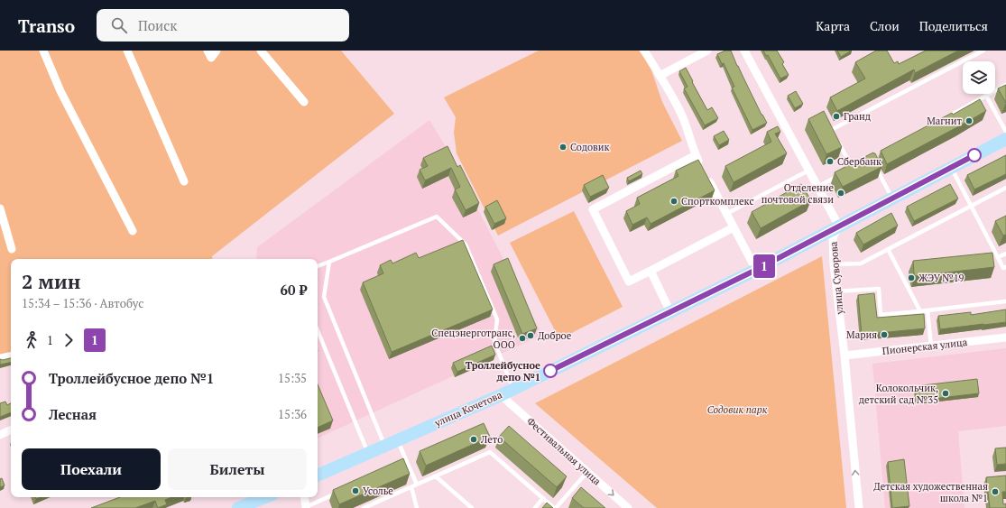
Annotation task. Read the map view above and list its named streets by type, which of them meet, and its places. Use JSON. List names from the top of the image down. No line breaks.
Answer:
{"streets":{"main road":["улица Кочетова"],"street":["улица Суворова","Пионерская улица","Фестивальная улица"]},"crossings":[["улица Суворова","Пионерская улица"],["улица Суворова","улица Кочетова"],["улица Кочетова","Фестивальная улица"]],"parks":["Содовик парк"],"places":["Гранд","Магнит","Содовик","Сбербанк","Отделение почтовой связи","Спорткомплекс","ЖЭУ №19","Мария","Доброе","Спецэнерготранс, ООО","Троллейбусное депо №1","Колокольчик, детский сад №35","Лето","Усолье","Детская художественная школа №1"],"lines":["bus line 1"],"page":{"header":"Transo","search":"Поиск","nav":["Карта","Слои","Поделиться"],"on_map":"1","heading":["2 мин","15:34 – 15:36 · Автобус","60 ₽"],"legs":["1","1"],"list":[{"name":"Троллейбусное депо №1","value":"15:35"},{"name":"Лесная","value":"15:36"}],"buttons":["Поехали","Билеты"]}}
